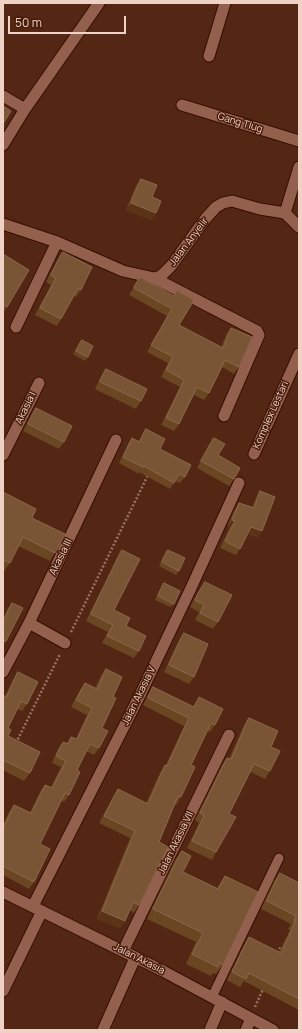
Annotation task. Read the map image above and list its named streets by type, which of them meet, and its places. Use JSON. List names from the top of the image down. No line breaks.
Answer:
{"streets":{"street":["Gang Tlug","Jalan Anyelir","Akasia I","Komplex Lestari","Akasia III","Jalan Akasia V","Jalan Akasia VII","Jalan Akasia"]},"crossings":[["Jalan Akasia V","Jalan Akasia"],["Jalan Akasia VII","Jalan Akasia"]],"scale_bar":"50 m"}
